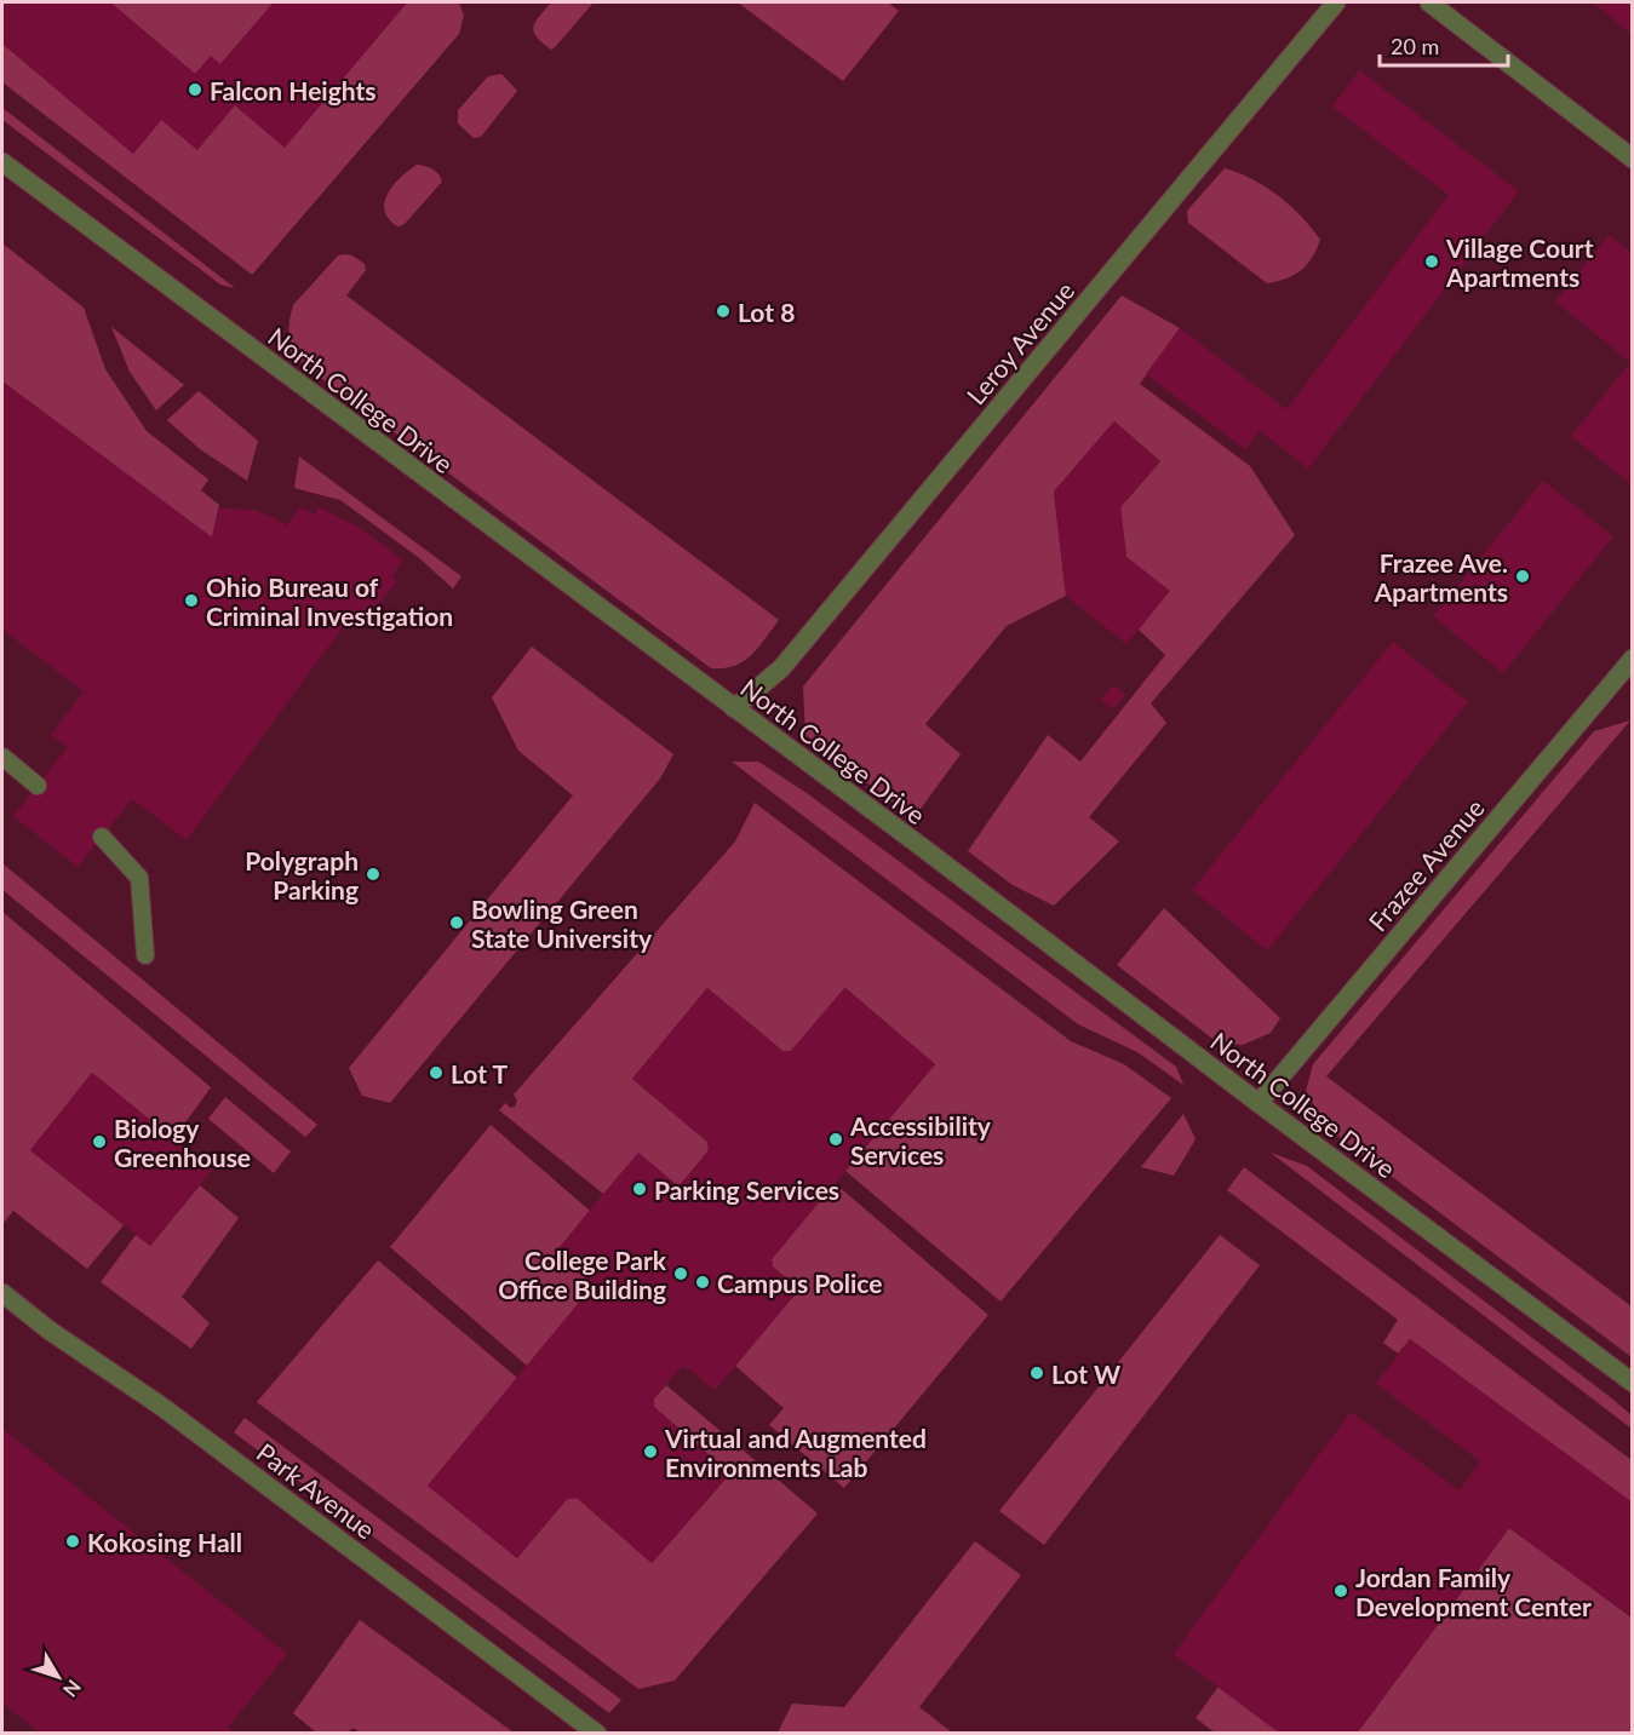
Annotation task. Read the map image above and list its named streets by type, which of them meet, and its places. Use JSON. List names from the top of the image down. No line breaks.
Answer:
{"streets":{"street":["Leroy Avenue","North College Drive","Frazee Avenue","Park Avenue"]},"crossings":[["Leroy Avenue","North College Drive"],["North College Drive","Frazee Avenue"]],"places":["Falcon Heights","Village Court Apartments","Lot 8","Frazee Ave. Apartments","Ohio Bureau of Criminal Investigation","Polygraph Parking","Bowling Green State University","Lot T","Accessibility Services","Biology Greenhouse","Parking Services","College Park Office Building","Campus Police","Lot W","Virtual and Augmented Environments Lab","Kokosing Hall","Jordan Family Development Center"],"scale_bar":"20 m","north":"bottom right"}
